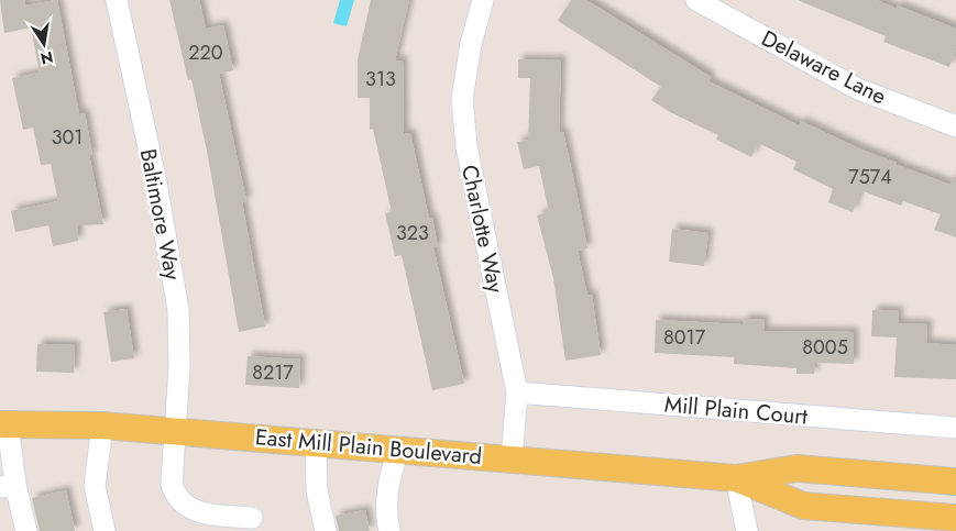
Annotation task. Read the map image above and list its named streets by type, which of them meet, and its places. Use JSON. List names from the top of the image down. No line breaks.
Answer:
{"streets":{"main road":["East Mill Plain Boulevard"],"street":["Delaware Lane","Baltimore Way","Charlotte Way","Mill Plain Court"]},"crossings":[["Baltimore Way","East Mill Plain Boulevard"],["Charlotte Way","Mill Plain Court"],["Charlotte Way","East Mill Plain Boulevard"]],"house_numbers":["220","313","301","7574","323","8017","8005","8217"],"north":"bottom"}
